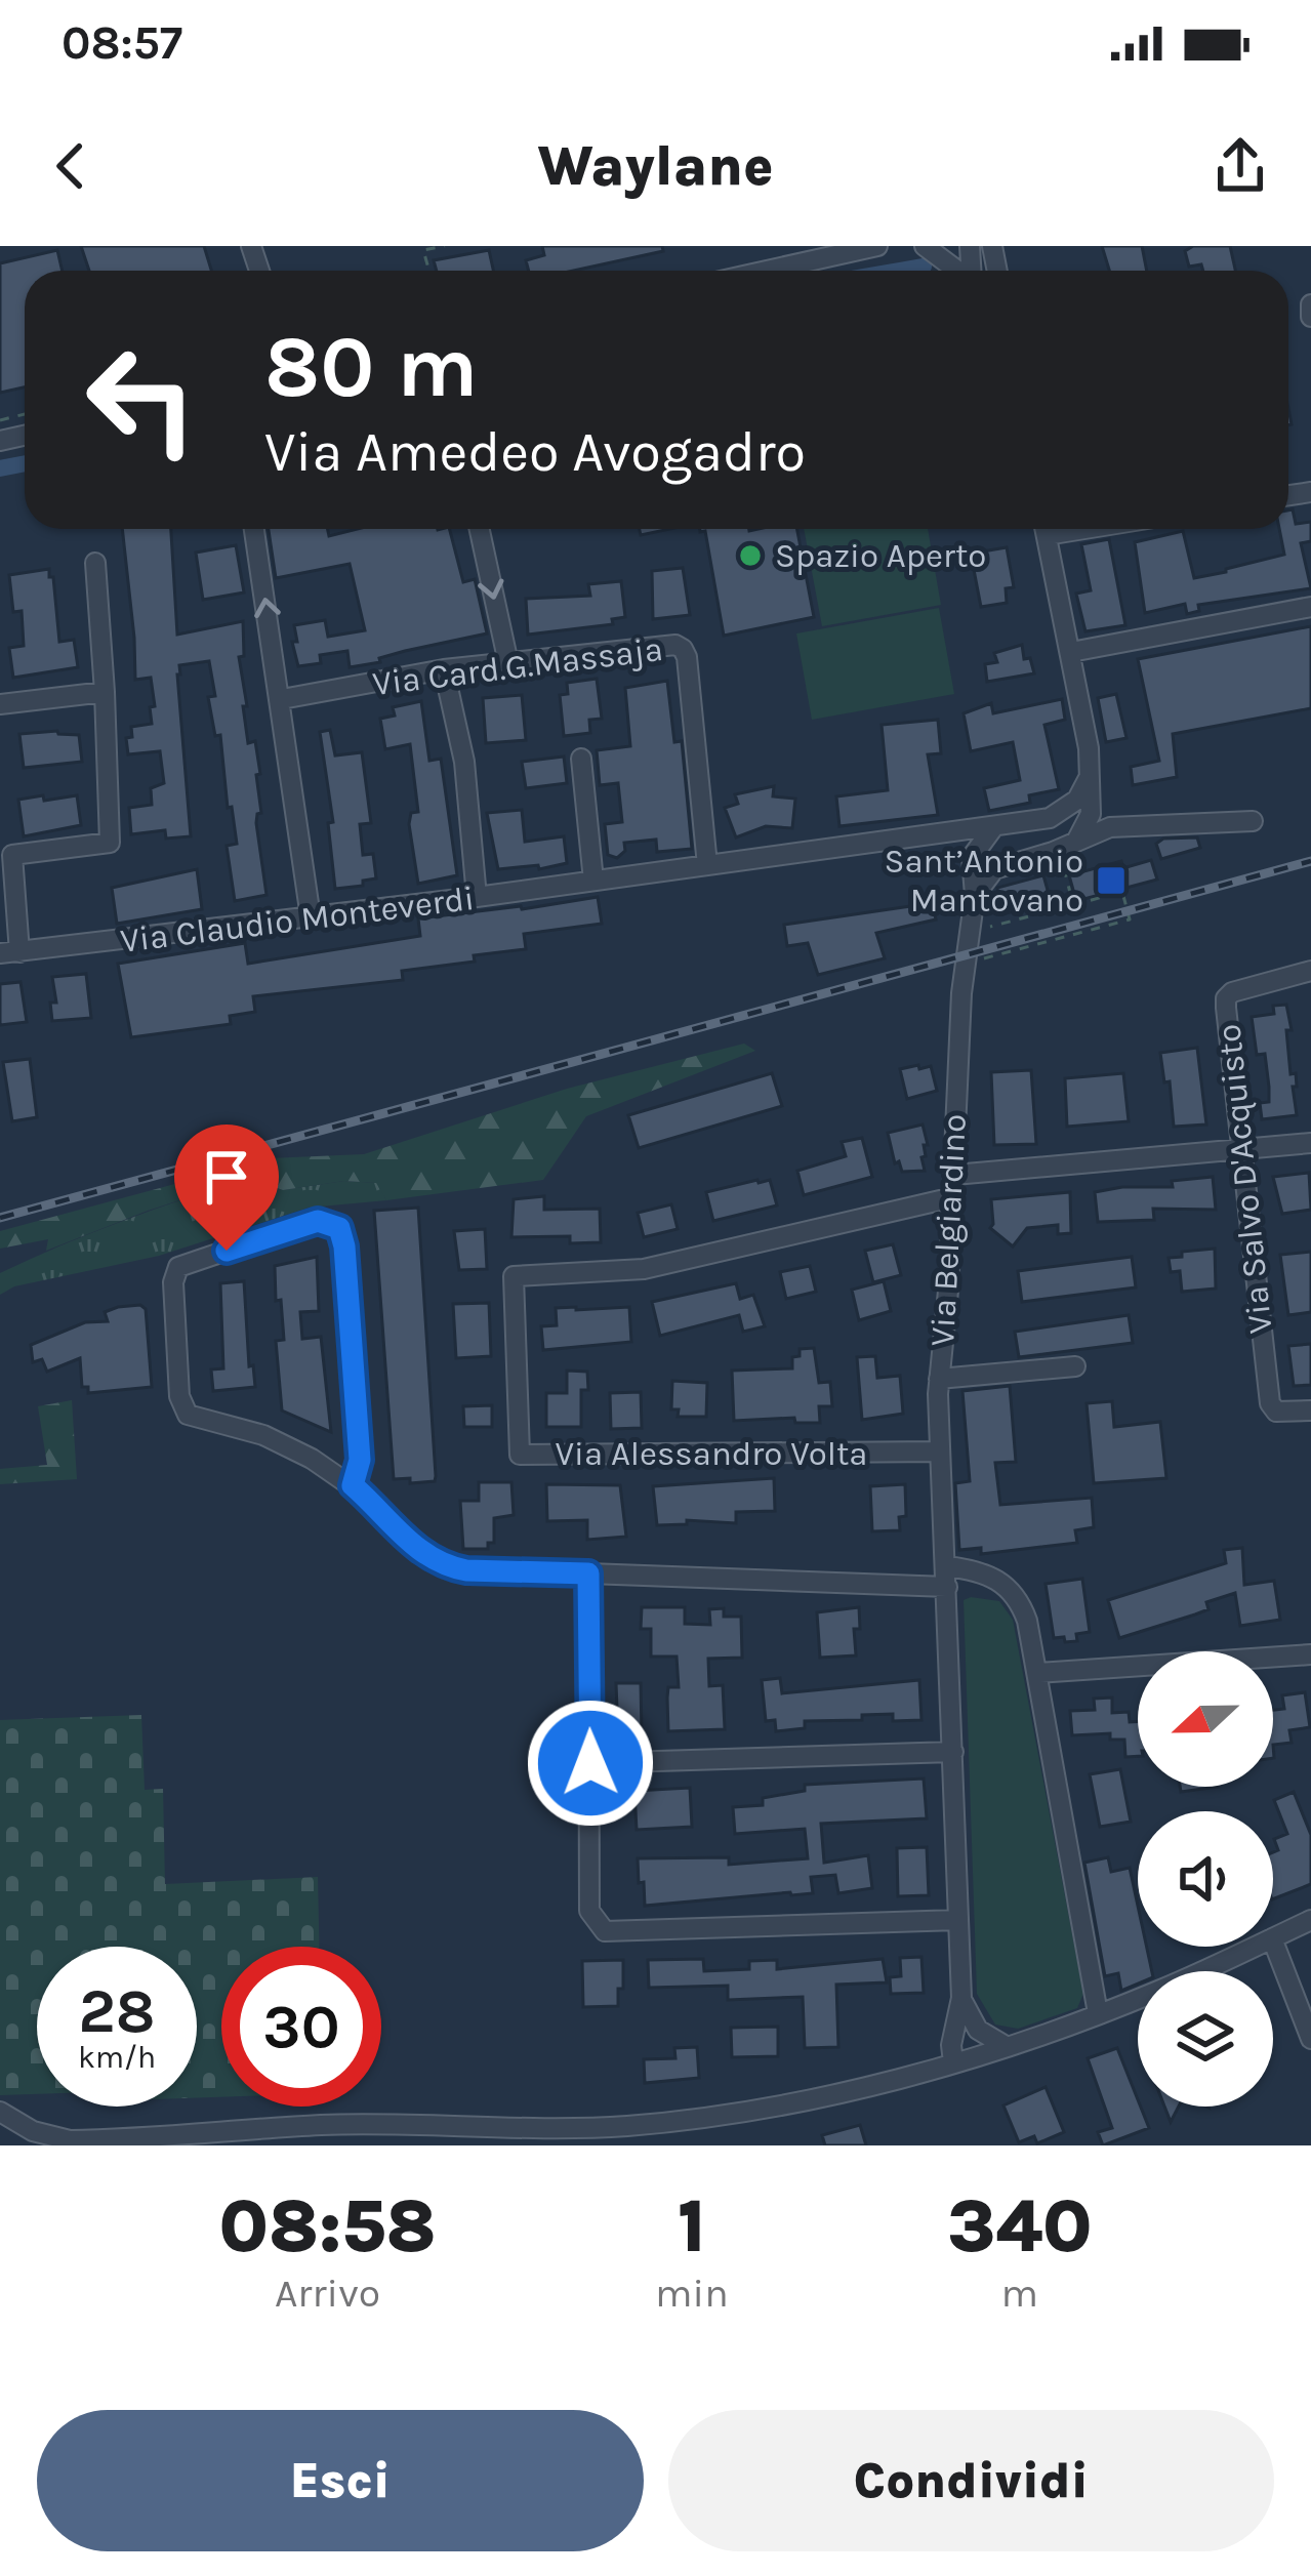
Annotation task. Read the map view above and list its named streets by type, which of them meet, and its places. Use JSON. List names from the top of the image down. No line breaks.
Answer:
{"streets":{"street":["Via Card.G.Massaja","Via Claudio Monteverdi","Via Salvo D'Acquisto","Via Belgiardino","Via Alessandro Volta"]},"crossings":[["Via Card.G.Massaja","Via Claudio Monteverdi"],["Via Belgiardino","Via Alessandro Volta"]],"places":{"other":["Spazio Aperto"],"transit":["Sant’Antonio Mantovano"]},"north":"left","page":{"status":"08:57","header":"Waylane","turn":["80 m","Via Amedeo Avogadro"],"speed":"28 km/h","limit":"30","eta":["08:58","Arrivo","1","min","340","m"],"buttons":["Esci","Condividi"]}}
